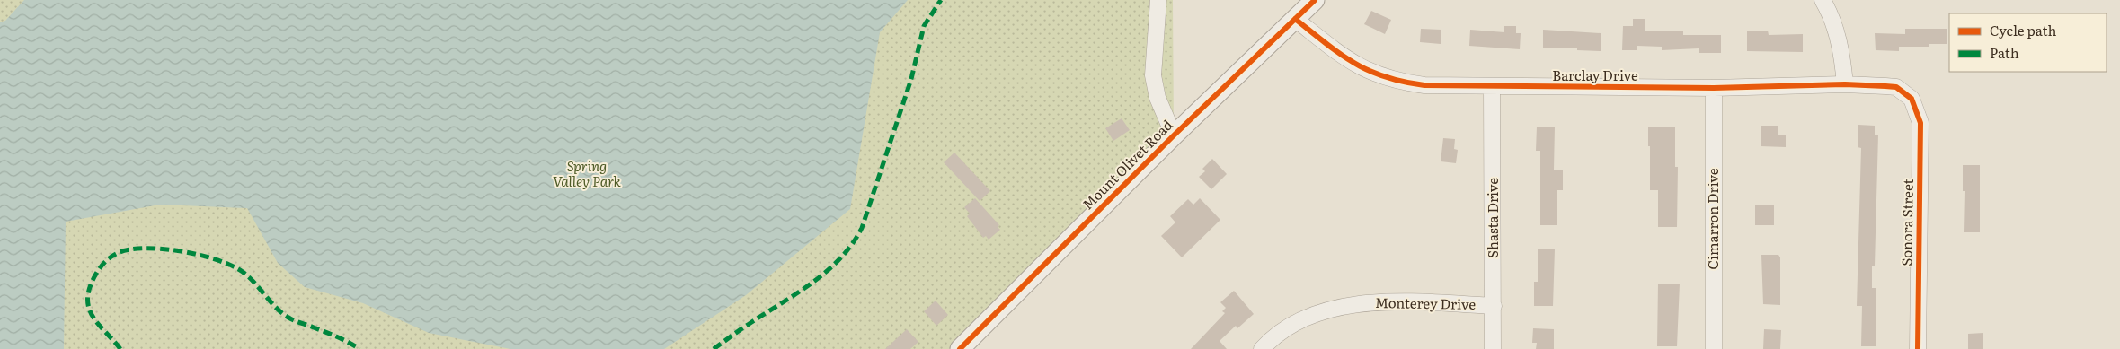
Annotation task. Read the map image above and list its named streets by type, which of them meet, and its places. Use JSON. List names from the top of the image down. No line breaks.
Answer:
{"streets":{"street":["Barclay Drive","Mount Olivet Road","Shasta Drive","Cimarron Drive","Sonora Street","Monterey Drive"]},"crossings":[["Barclay Drive","Mount Olivet Road"],["Barclay Drive","Shasta Drive"],["Barclay Drive","Cimarron Drive"],["Barclay Drive","Sonora Street"],["Shasta Drive","Monterey Drive"]],"parks":["Spring Valley Park"],"legend":["Cycle path","Path"]}
